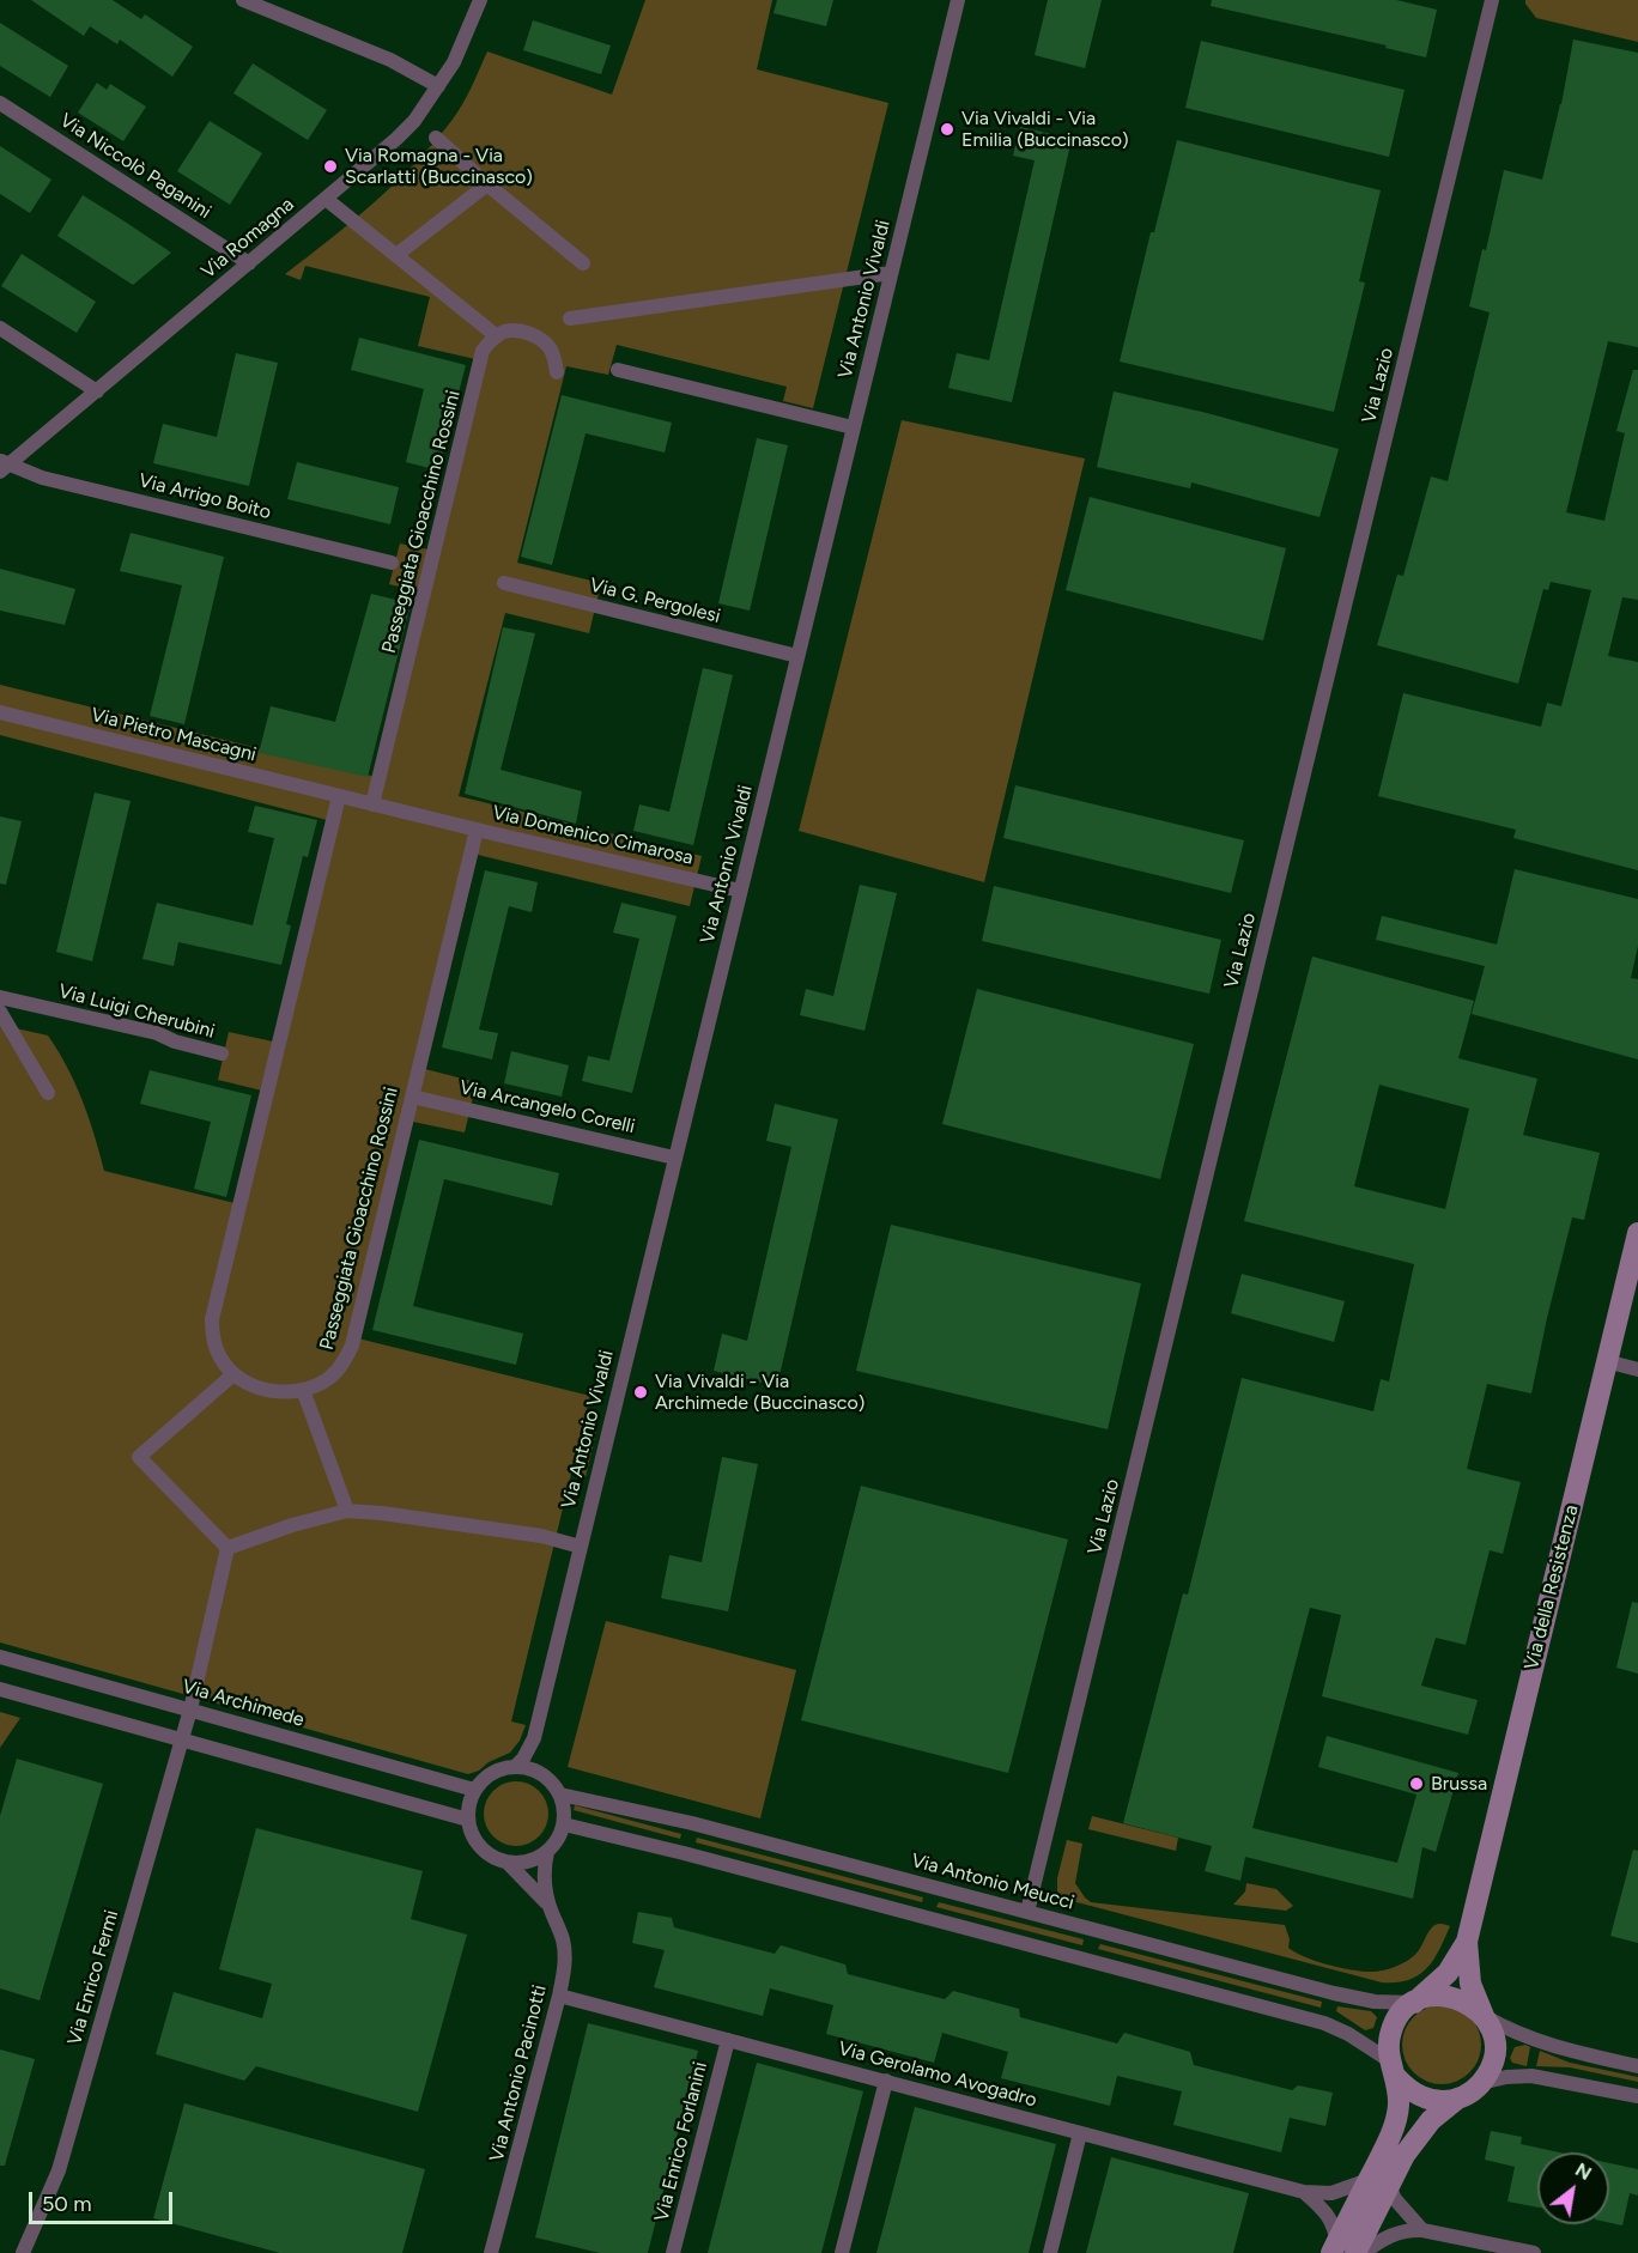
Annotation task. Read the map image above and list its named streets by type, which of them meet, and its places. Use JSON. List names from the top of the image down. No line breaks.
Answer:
{"streets":{"street":["Via Niccolò Paganini","Via Romagna","Via Antonio Vivaldi","Via Lazio","Via Arrigo Boito","Passeggiata Gioacchino Rossini","Via G. Pergolesi","Via Pietro Mascagni","Via Domenico Cimarosa","Via Luigi Cherubini","Via Arcangelo Corelli","Via della Resistenza","Via Archimede","Via Antonio Meucci","Via Enrico Fermi","Via Antonio Pacinotti","Via Gerolamo Avogadro","Via Enrico Forlanini"]},"crossings":[["Via Niccolò Paganini","Via Romagna"],["Via Romagna","Via Arrigo Boito"],["Via Antonio Vivaldi","Via G. Pergolesi"],["Via Antonio Vivaldi","Via Domenico Cimarosa"],["Via Antonio Vivaldi","Via Arcangelo Corelli"],["Via Antonio Vivaldi","Via Archimede"],["Via Antonio Vivaldi","Via Antonio Meucci"],["Via Antonio Vivaldi","Via Antonio Pacinotti"],["Via Lazio","Via Antonio Meucci"],["Passeggiata Gioacchino Rossini","Via Domenico Cimarosa"],["Passeggiata Gioacchino Rossini","Via Arcangelo Corelli"],["Via della Resistenza","Via Antonio Meucci"],["Via Archimede","Via Antonio Meucci"],["Via Archimede","Via Enrico Fermi"],["Via Archimede","Via Antonio Pacinotti"],["Via Antonio Meucci","Via Antonio Pacinotti"],["Via Antonio Pacinotti","Via Gerolamo Avogadro"],["Via Gerolamo Avogadro","Via Enrico Forlanini"]],"places":["Via Vivaldi - Via Emilia (Buccinasco)","Via Romagna - Via Scarlatti (Buccinasco)","Via Vivaldi - Via Archimede (Buccinasco)","Brussa"],"scale_bar":"50 m","north":"top right"}
